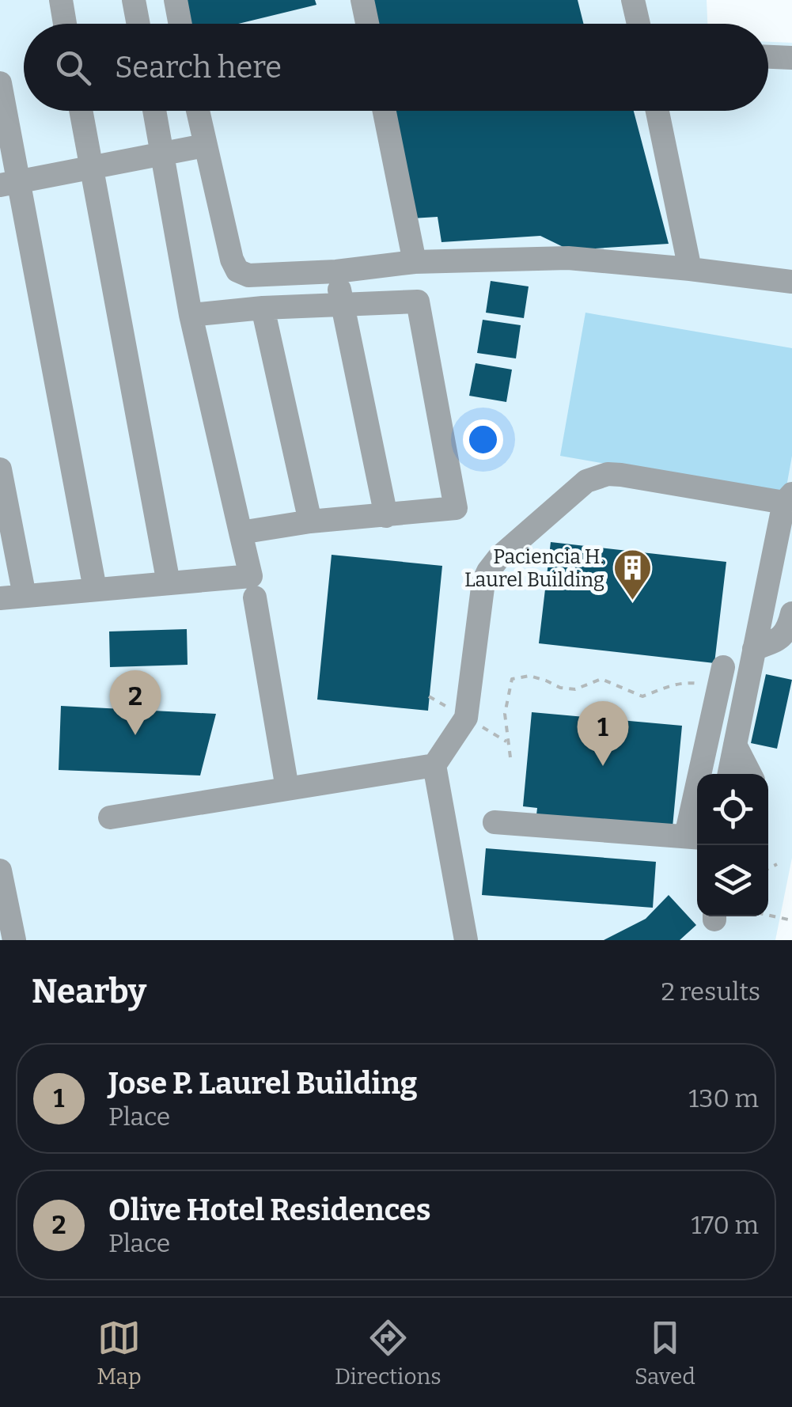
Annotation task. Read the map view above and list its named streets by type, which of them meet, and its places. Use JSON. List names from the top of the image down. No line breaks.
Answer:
{"places":{"building":["Paciencia H. Laurel Building"]},"page":{"search":"Search here","pins":["2","1"],"heading":["Nearby","2 results"],"list":[{"mark":"1","name":"Jose P. Laurel Building","note":"Place","value":"130 m"},{"mark":"2","name":"Olive Hotel Residences","note":"Place","value":"170 m"}],"nav":["Map","Directions","Saved"]}}
